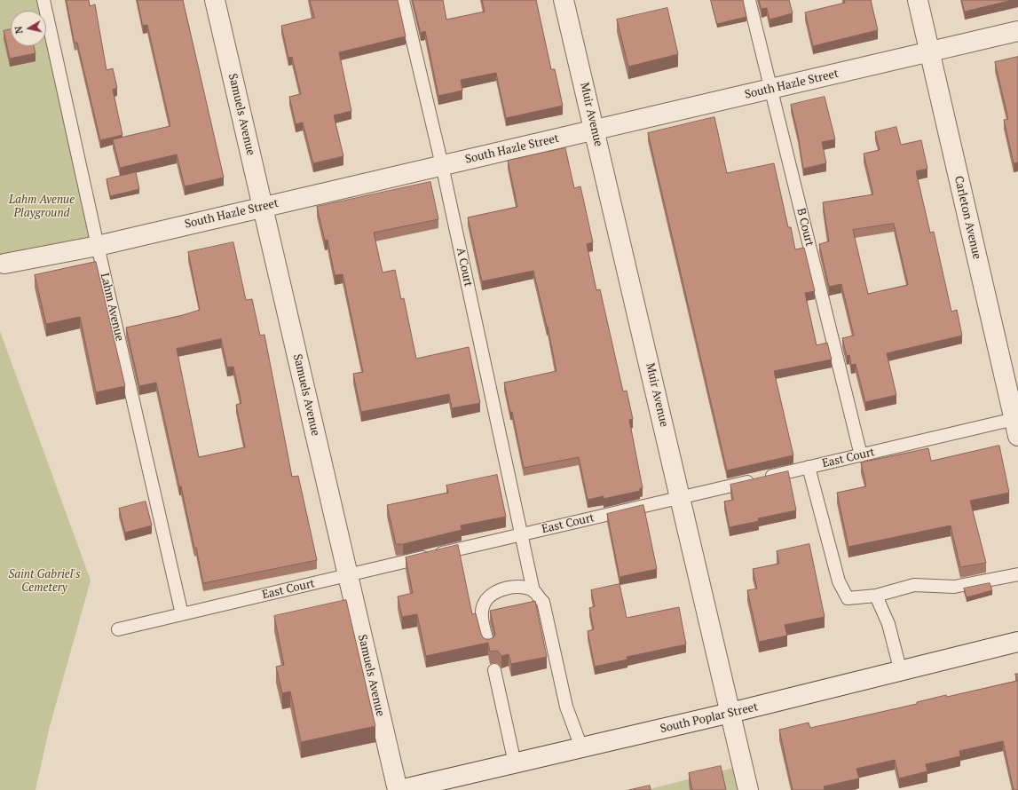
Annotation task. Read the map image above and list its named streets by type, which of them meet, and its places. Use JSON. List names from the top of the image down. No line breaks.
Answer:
{"streets":{"street":["South Hazle Street","Samuels Avenue","Muir Avenue","Carleton Avenue","South Poplar Street"],"lane":["B Court","A Court","Lahm Avenue","East Court"]},"crossings":[["South Hazle Street","Samuels Avenue"],["South Hazle Street","Muir Avenue"],["South Hazle Street","Carleton Avenue"],["South Hazle Street","B Court"],["South Hazle Street","A Court"],["South Hazle Street","Lahm Avenue"],["Samuels Avenue","East Court"],["Samuels Avenue","South Poplar Street"],["Muir Avenue","East Court"],["Muir Avenue","South Poplar Street"],["Carleton Avenue","East Court"],["B Court","East Court"],["A Court","East Court"],["Lahm Avenue","East Court"]],"parks":["Lahm Avenue Playground","Saint Gabriel's Cemetery"],"north":"left"}
